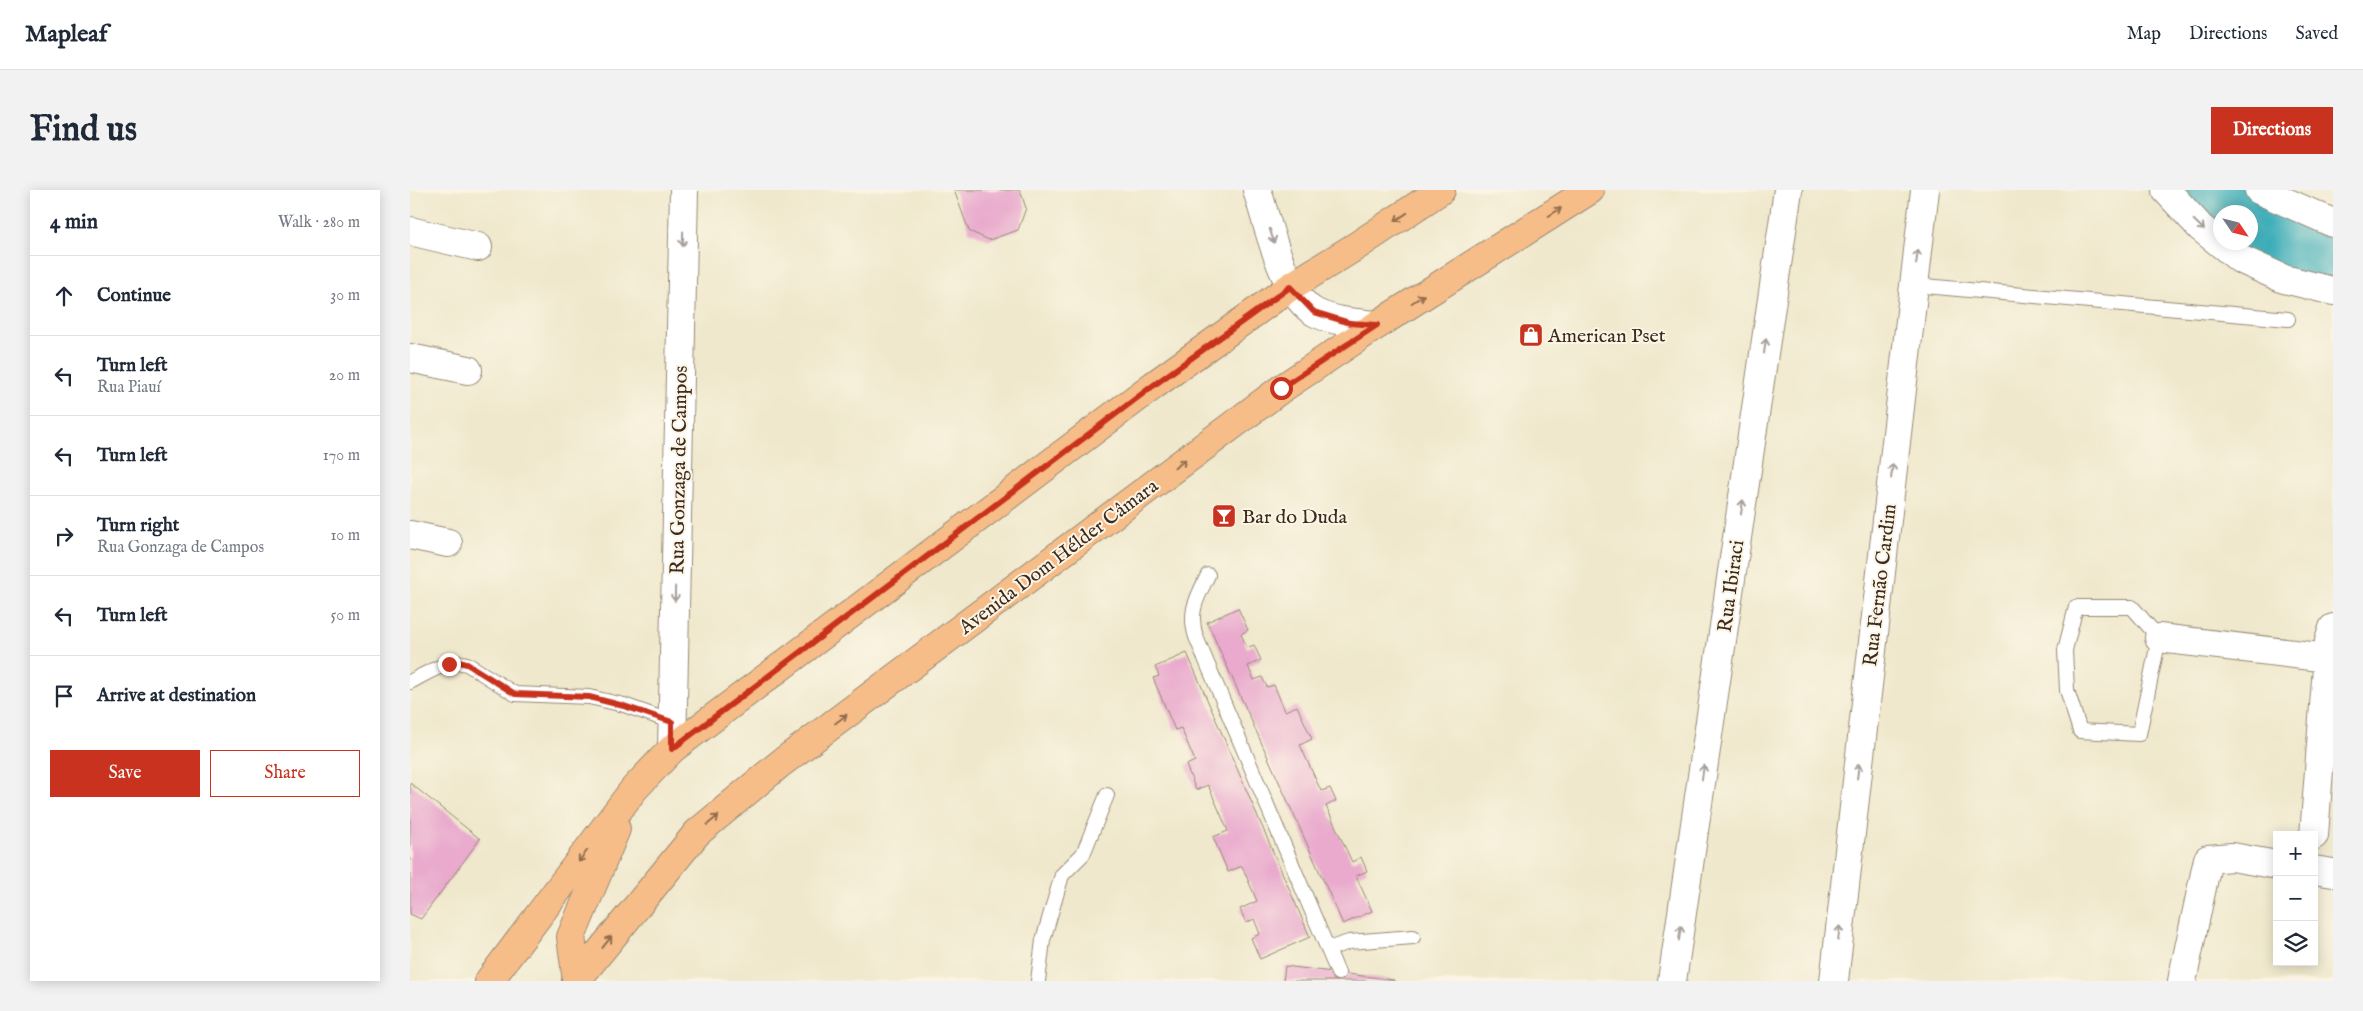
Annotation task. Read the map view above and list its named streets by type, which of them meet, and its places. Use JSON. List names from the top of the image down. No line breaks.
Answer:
{"streets":{"main road":["Avenida Dom Hélder Câmara"],"street":["Rua Gonzaga de Campos","Rua Fernão Cardim","Rua Ibiraci"]},"one_way":["Rua Gonzaga de Campos","Rua Fernão Cardim","Rua Ibiraci"],"places":{"shop":["American Pset"],"bar":["Bar do Duda"]},"north":"bottom right","page":{"header":"Mapleaf","nav":["Map","Directions","Saved"],"buttons":["Directions",["Save","Share"]],"title":"Find us","heading":["4 min","Walk · 280 m"],"list":[["Continue","30 m"],["Turn left","Rua Piauí","20 m"],["Turn left","170 m"],["Turn right","Rua Gonzaga de Campos","10 m"],["Turn left","50 m"],"Arrive at destination"],"map_buttons":["+","−"]}}
